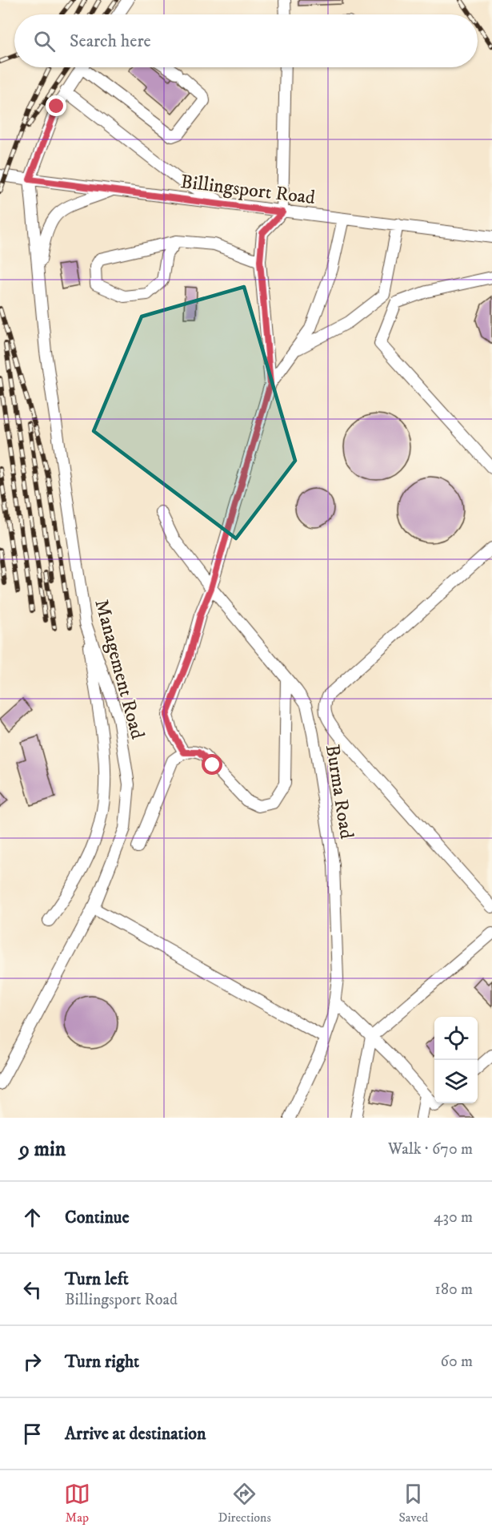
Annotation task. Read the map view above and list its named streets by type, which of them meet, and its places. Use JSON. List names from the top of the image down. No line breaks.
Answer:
{"streets":{"street":["Billingsport Road","Management Road","Burma Road"]},"page":{"search":"Search here","heading":["9 min","Walk · 670 m"],"list":[["Continue","430 m"],["Turn left","Billingsport Road","180 m"],["Turn right","60 m"],"Arrive at destination"],"nav":["Map","Directions","Saved"]}}
